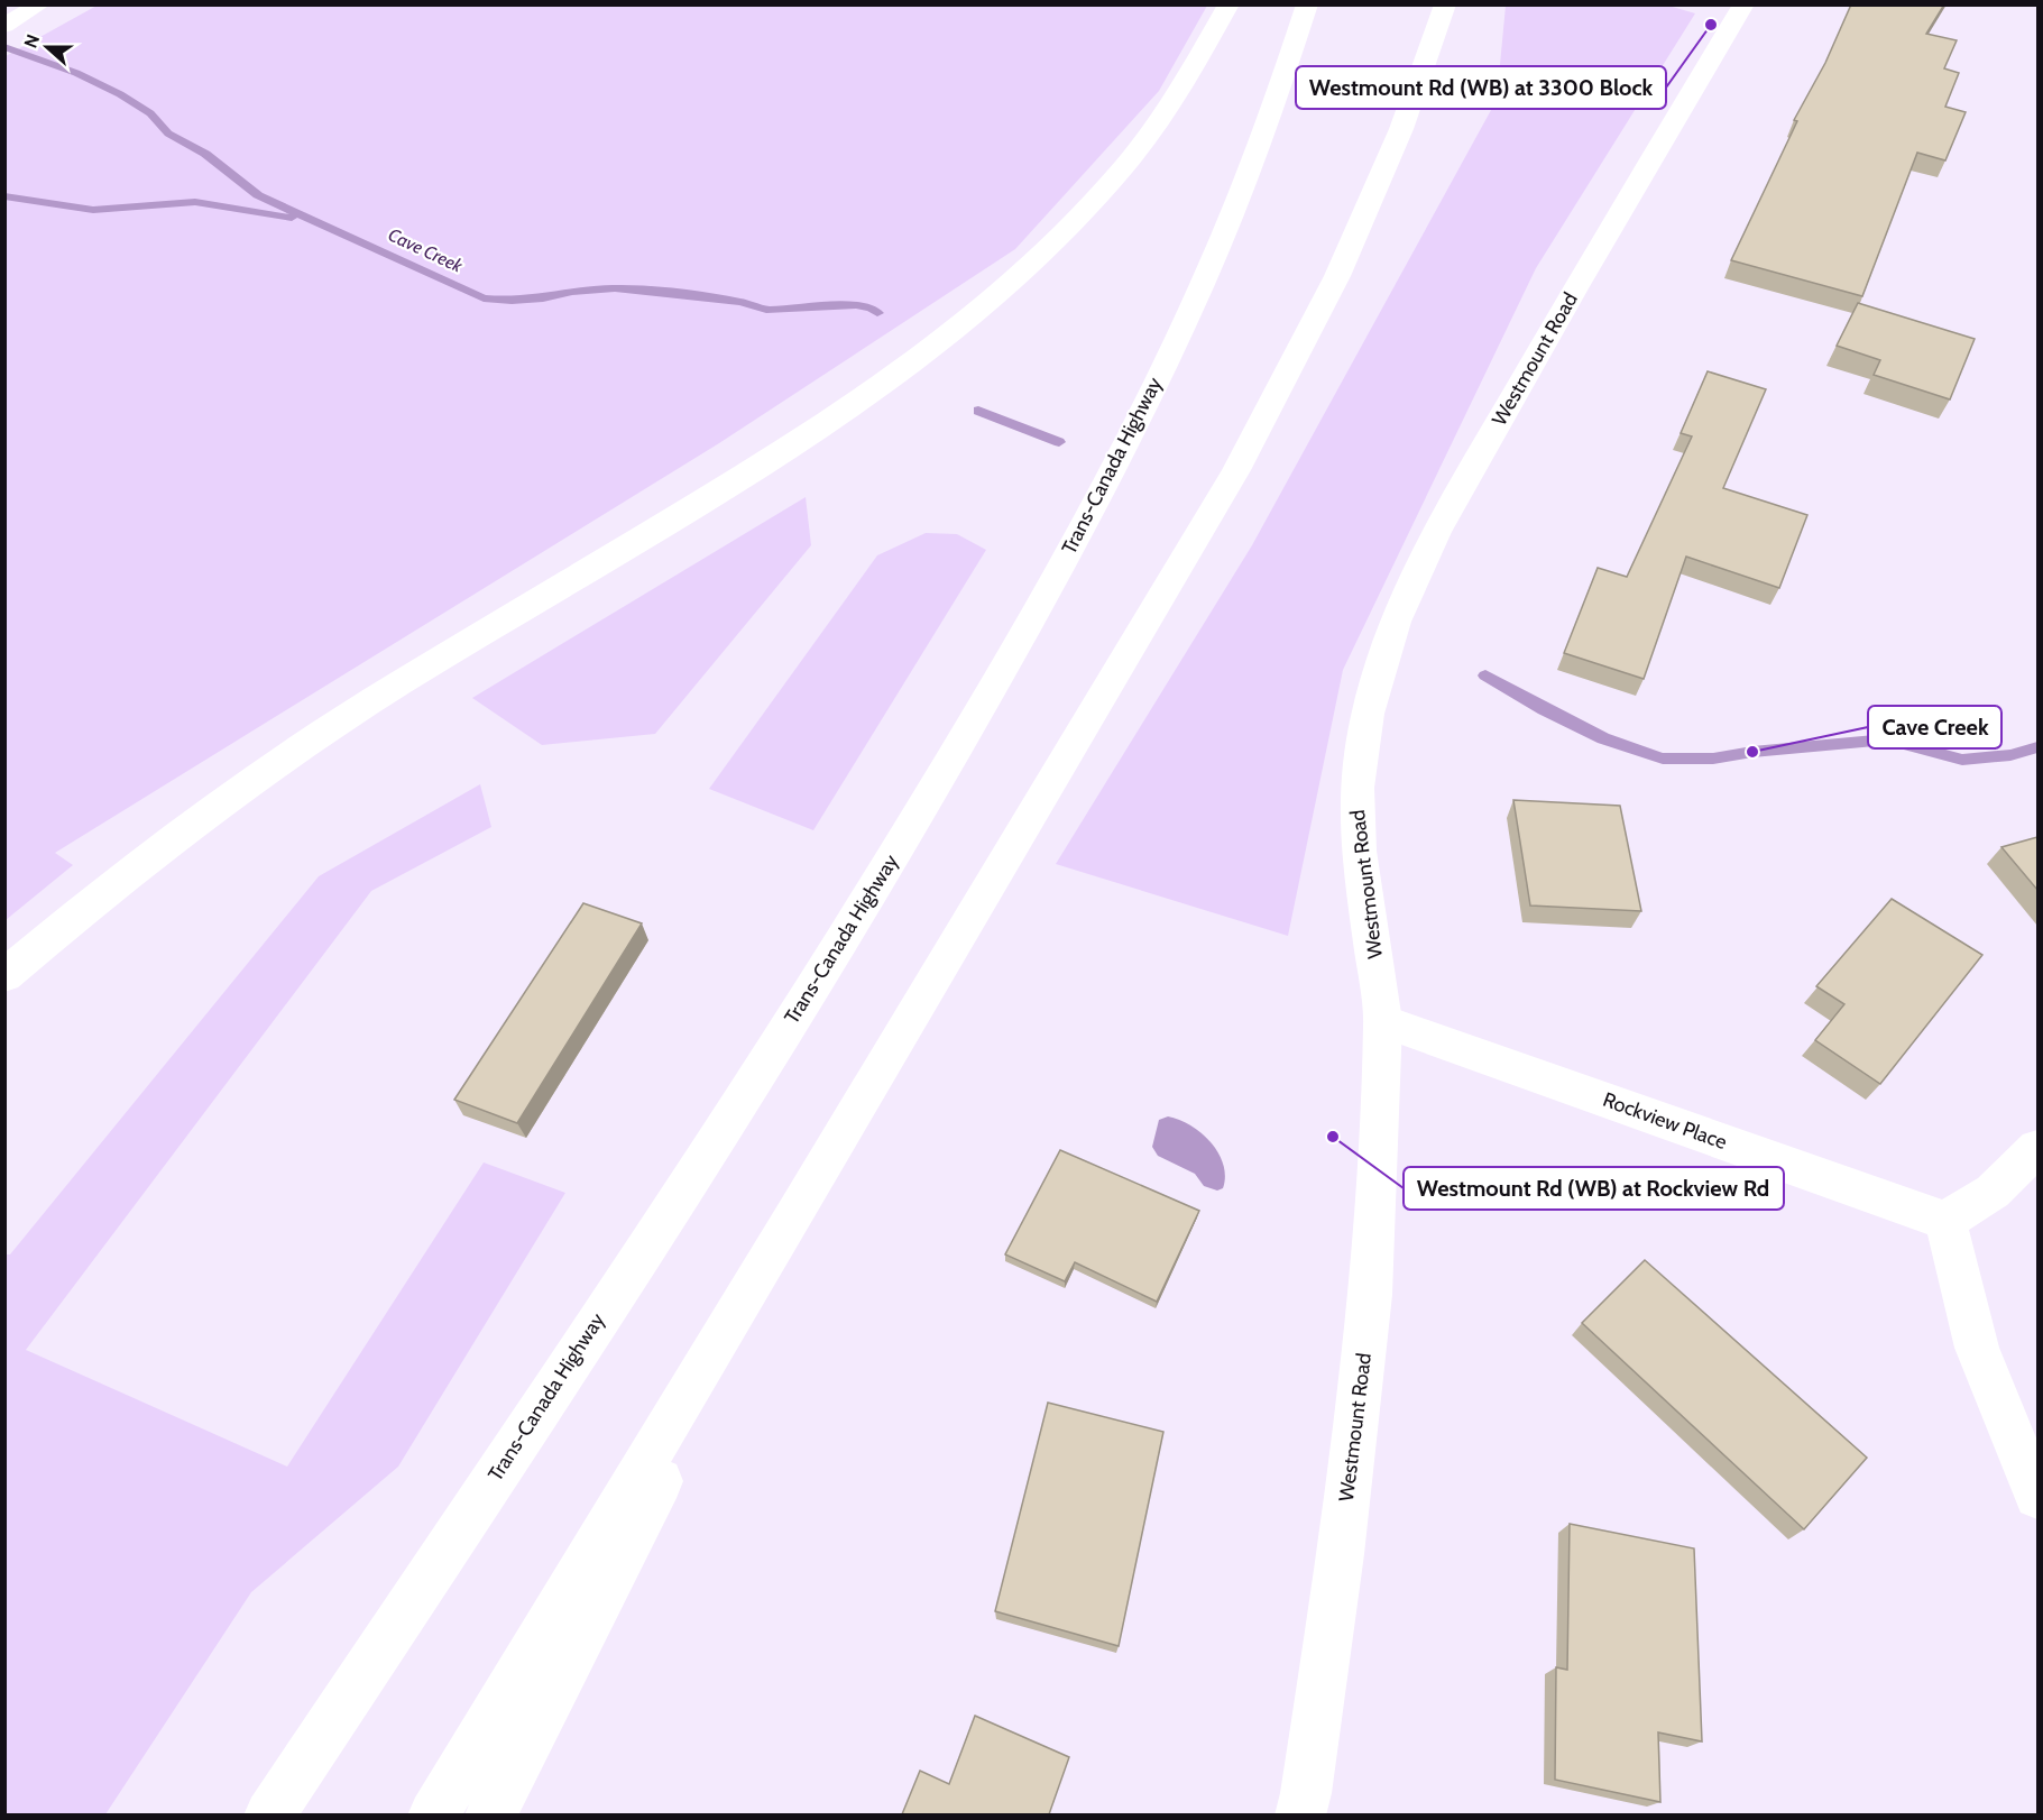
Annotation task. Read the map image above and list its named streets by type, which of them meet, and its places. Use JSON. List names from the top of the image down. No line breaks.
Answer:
{"streets":{"main road":["Westmount Road","Trans-Canada Highway","Rockview Place"]},"crossings":[["Westmount Road","Rockview Place"]],"water":["Cave Creek"],"places":["Westmount Rd (WB) at 3300 Block","Cave Creek","Westmount Rd (WB) at Rockview Rd"],"north":"left"}
